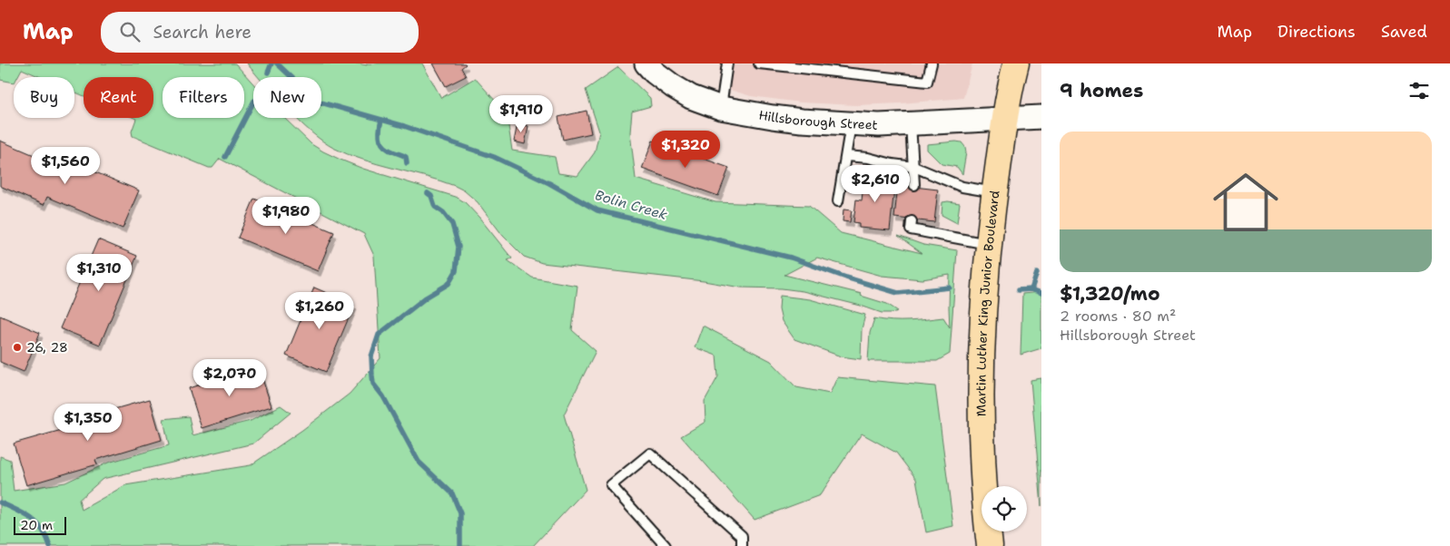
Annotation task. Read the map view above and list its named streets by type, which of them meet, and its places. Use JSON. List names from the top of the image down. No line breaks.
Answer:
{"streets":{"main road":["Martin Luther King Junior Boulevard"],"street":["Hillsborough Street"]},"crossings":[["Hillsborough Street","Martin Luther King Junior Boulevard"]],"water":["Bolin Creek"],"places":["26, 28"],"scale_bar":"20 m","page":{"header":"Map","search":"Search here","nav":["Map","Directions","Saved"],"heading":"9 homes","chip":["Buy","Rent","Filters","New"],"price":["$1,910","$1,320","$1,560","$2,610","$1,980","$1,310","$1,260","$2,070","$1,350"],"list":[{"name":"$1,320/mo","note":"2 rooms · 80 m² · Hillsborough Street"}],"scale":"20 m"}}
